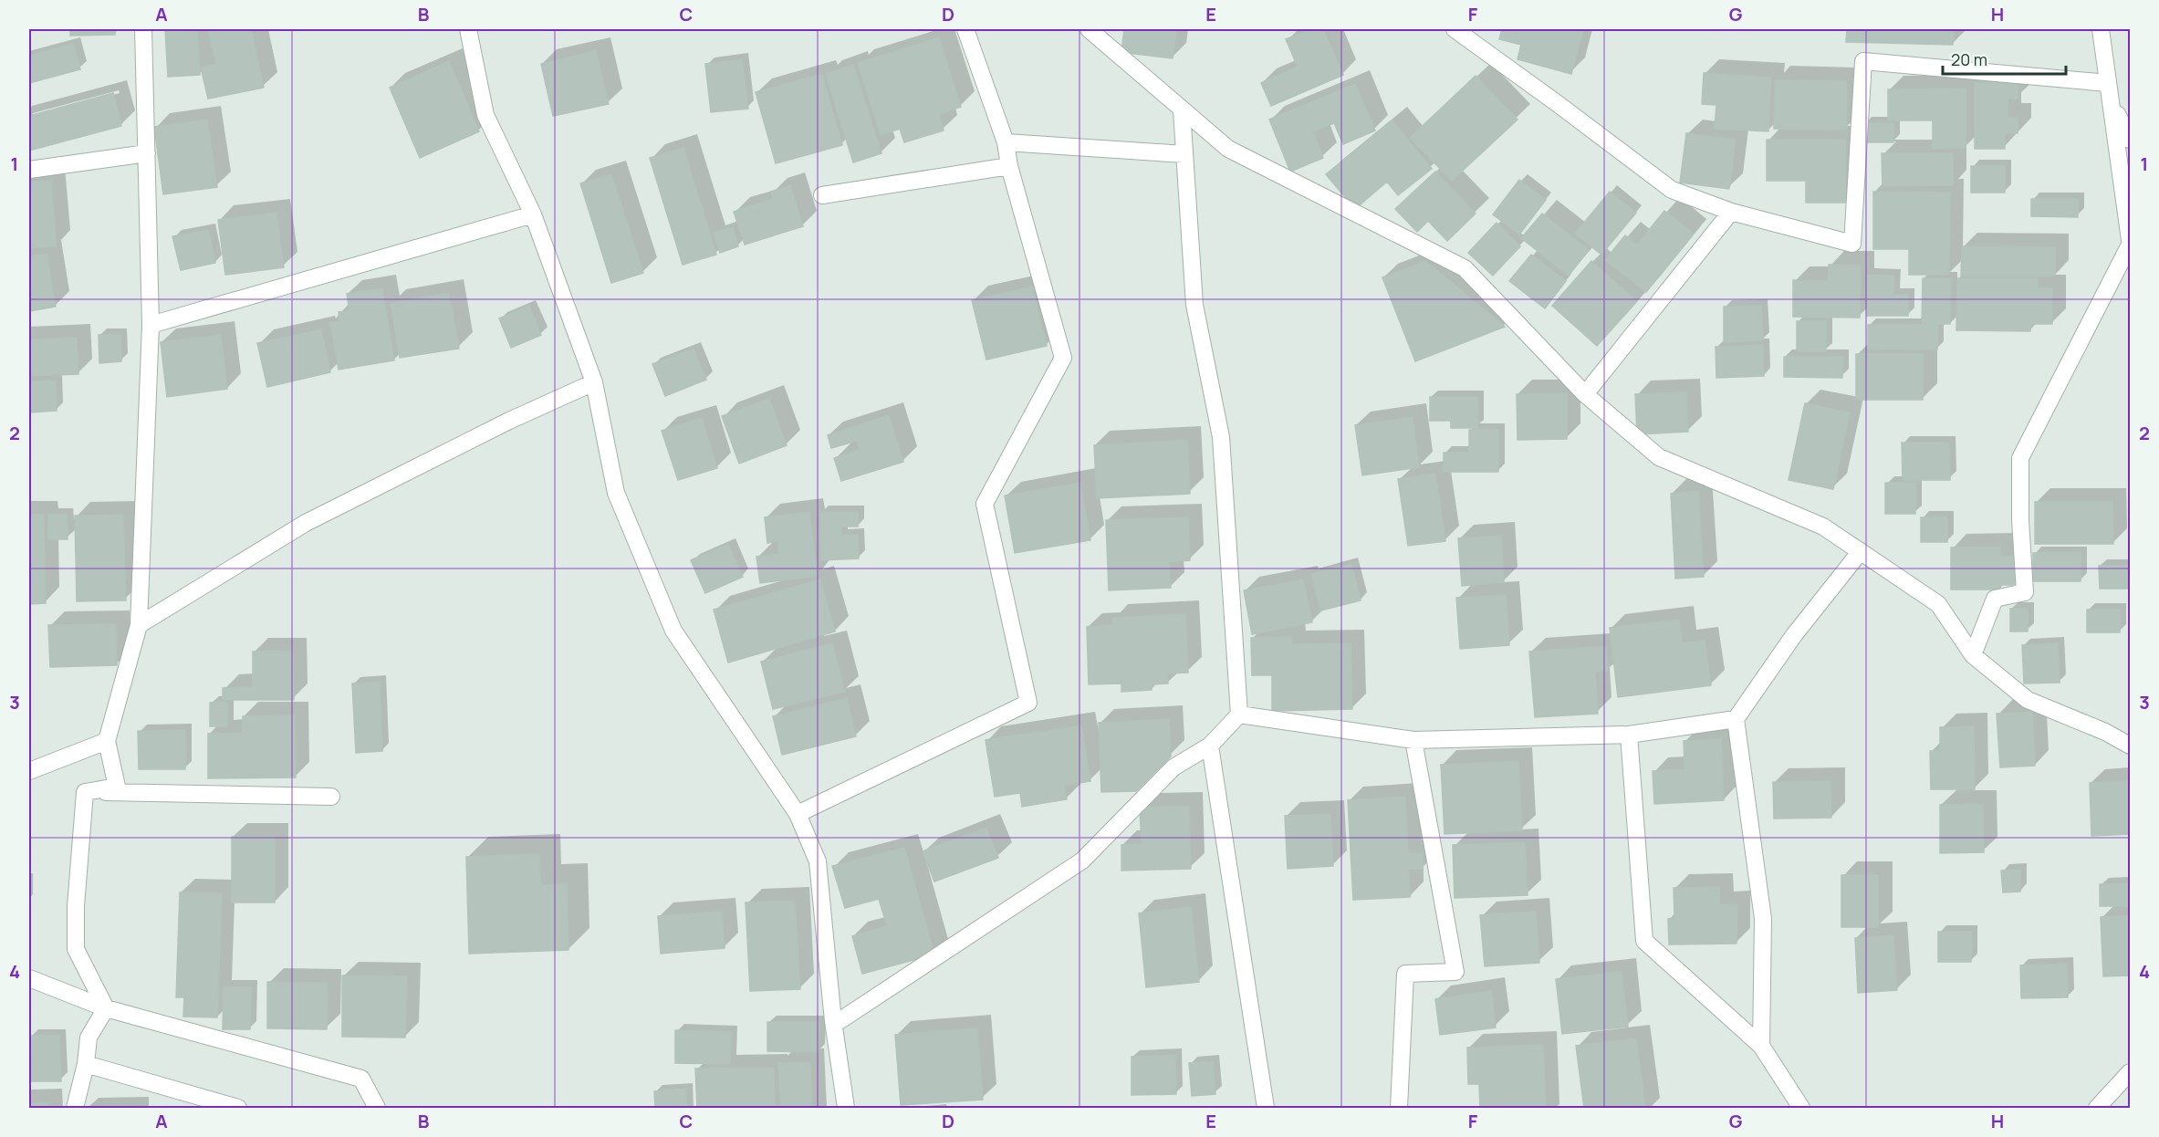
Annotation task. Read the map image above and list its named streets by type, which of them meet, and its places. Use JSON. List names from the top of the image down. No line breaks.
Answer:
{"scale_bar":"20 m","grid":{"columns":["A","B","C","D","E","F","G","H"],"rows":["1","2","3","4"]}}
